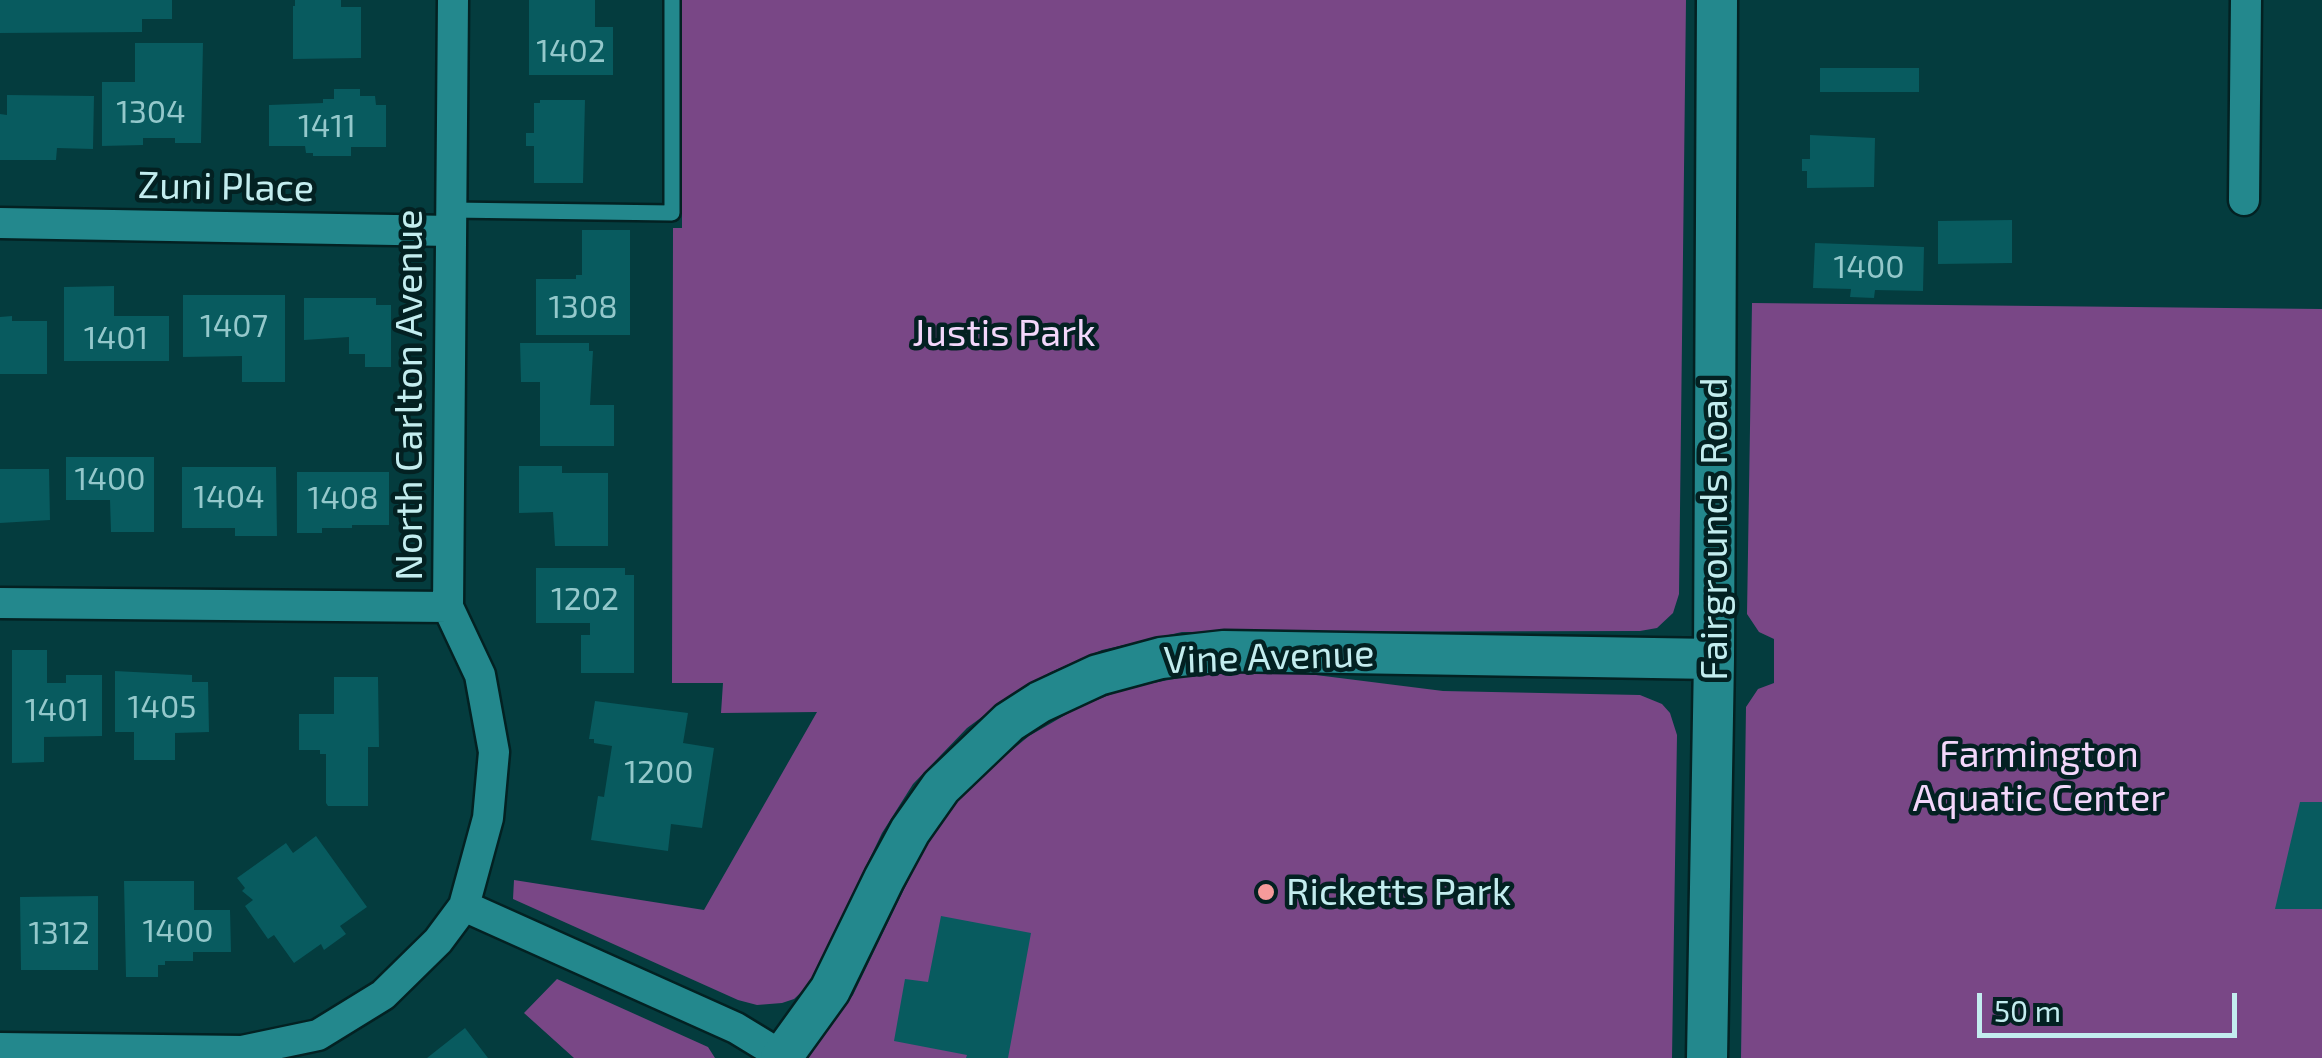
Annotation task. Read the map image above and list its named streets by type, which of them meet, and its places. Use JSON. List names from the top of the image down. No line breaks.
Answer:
{"streets":{"street":["Zuni Place","North Carlton Avenue","Fairgrounds Road","Vine Avenue"]},"crossings":[["Zuni Place","North Carlton Avenue"],["Fairgrounds Road","Vine Avenue"]],"parks":["Justis Park","Farmington Aquatic Center"],"places":["Ricketts Park"],"house_numbers":["1402","1304","1411","1400","1308","1407","1401","1400","1404","1408","1202","1405","1401","1200","1400","1312"],"scale_bar":"50 m"}
